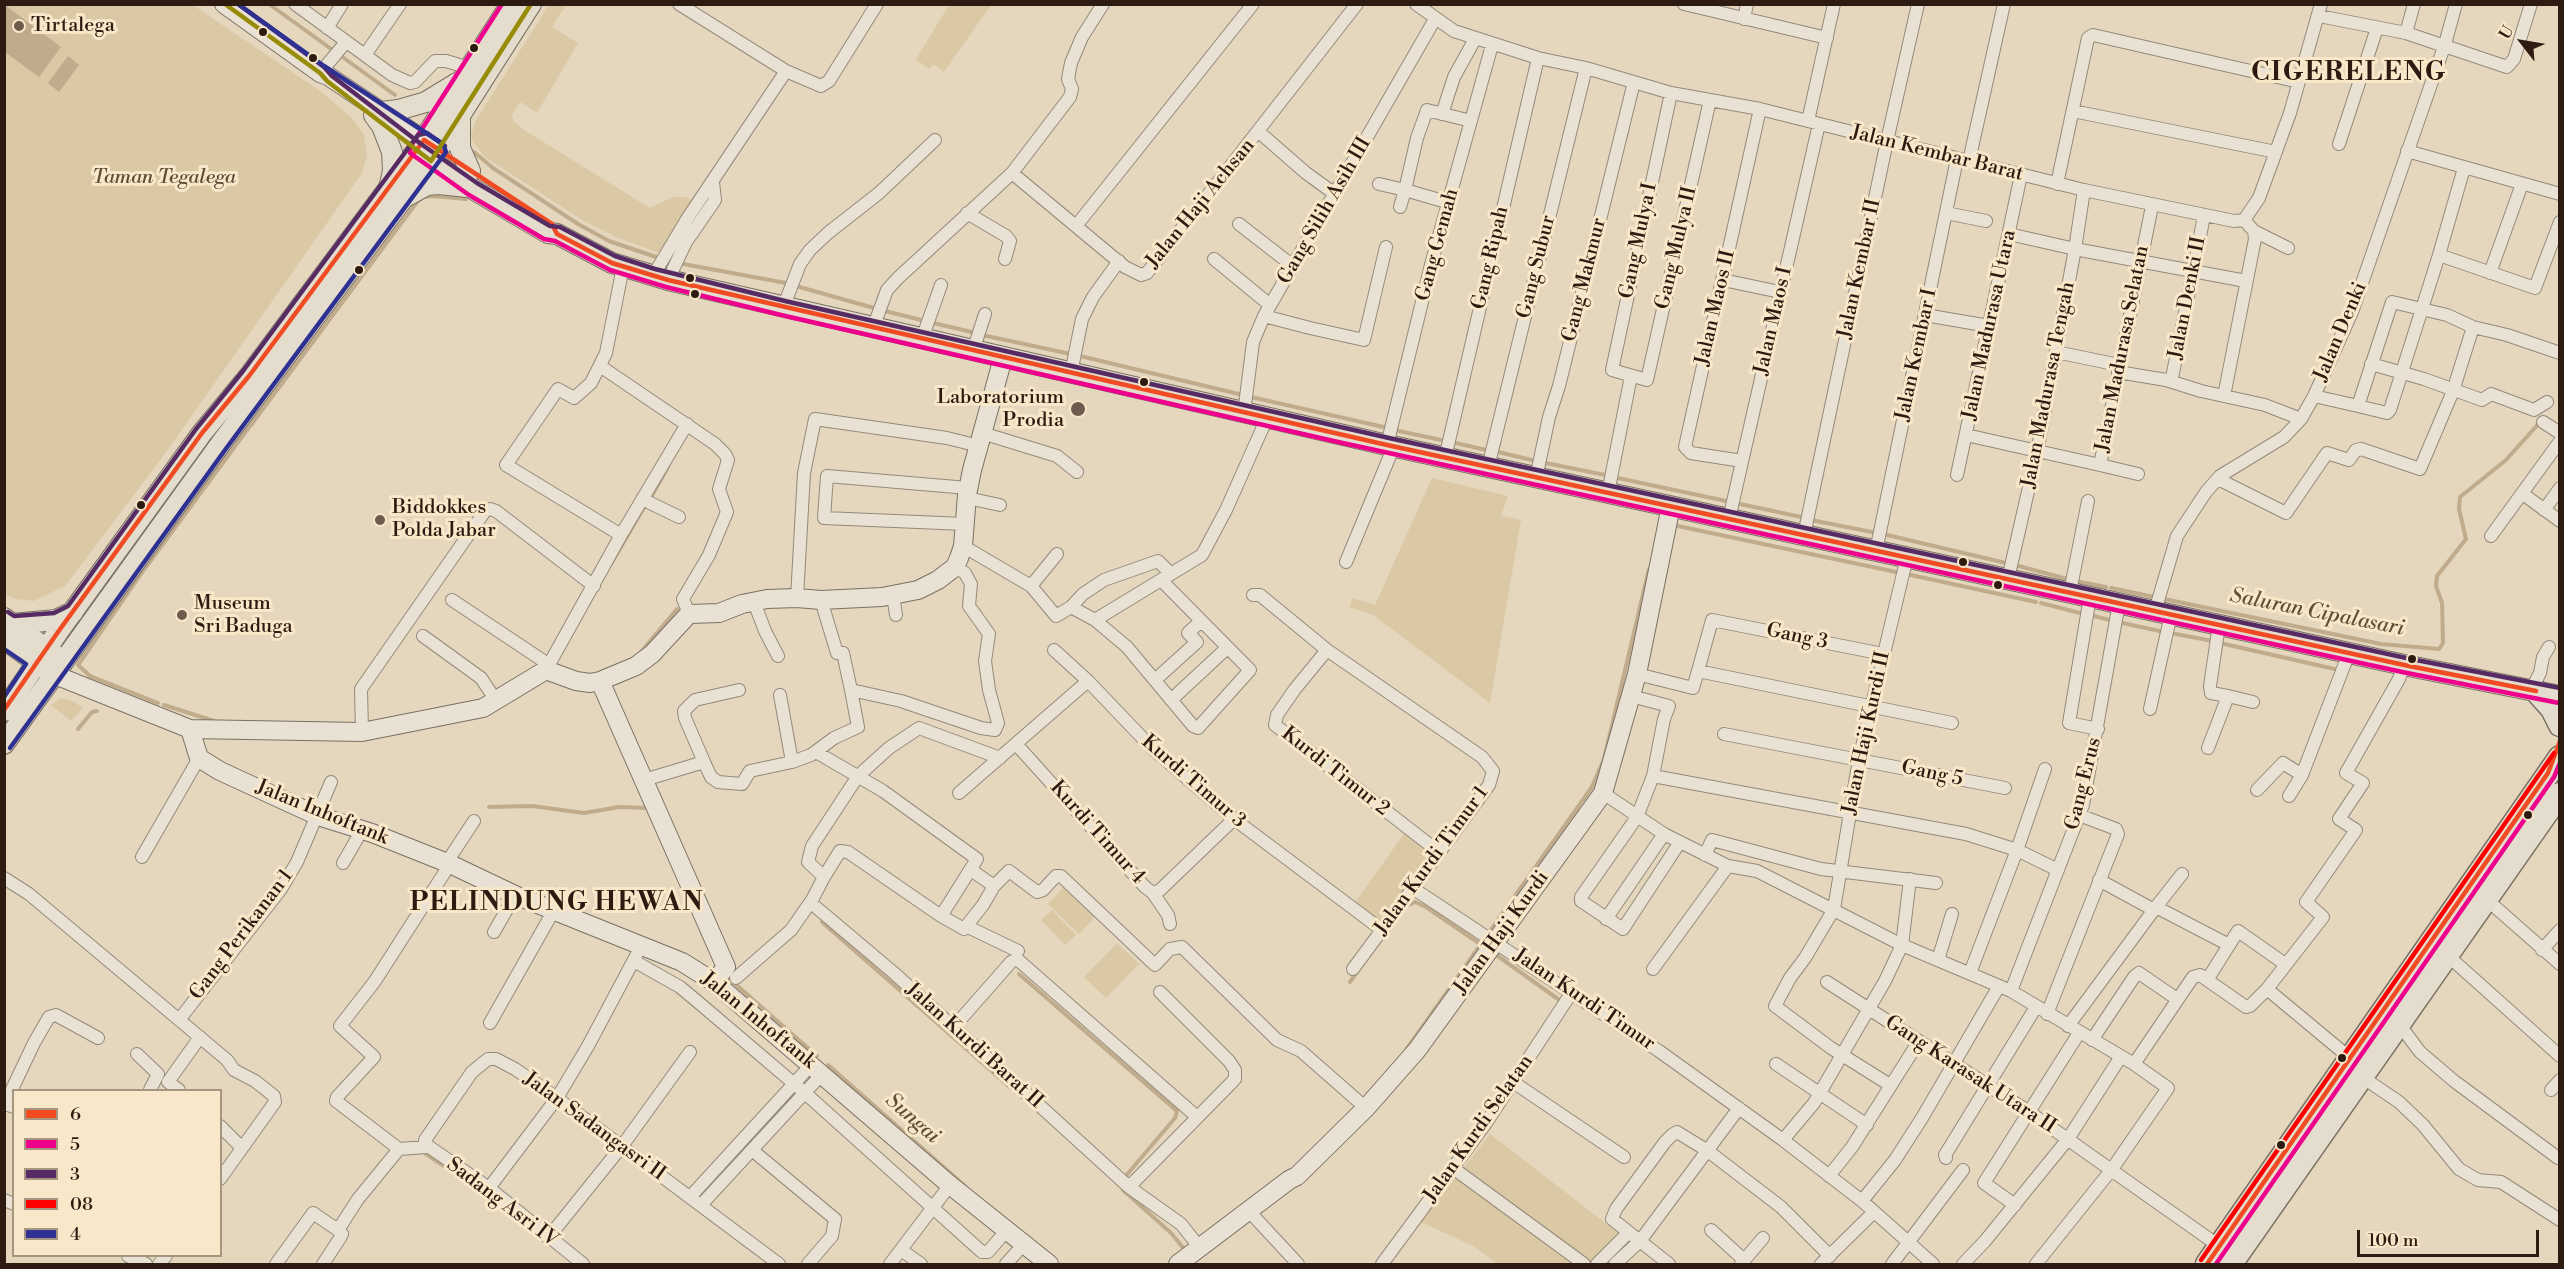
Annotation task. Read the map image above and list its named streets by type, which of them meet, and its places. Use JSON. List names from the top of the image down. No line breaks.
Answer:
{"streets":{"street":["Jalan Kembar Barat","Jalan Haji Achsan","Gang Silih Asih III","Gang Mulya I","Gang Gemah","Gang Mulya II","Gang Ripah","Gang Subur","Jalan Kembar II","Gang Makmur","Jalan Denki II","Jalan Maos II","Jalan Maos I","Jalan Madurasa Utara","Jalan Denki","Jalan Madurasa Selatan","Jalan Kembar I","Jalan Madurasa Tengah","Gang 3","Jalan Haji Kurdi II","Kurdi Timur 2","Gang 5","Kurdi Timur 3","Gang Erus","Jalan Inhoftank","Kurdi Timur 4","Jalan Kurdi Timur 1","Jalan Haji Kurdi","Gang Perikanan 1","Jalan Kurdi Timur","Jalan Kurdi Barat II","Gang Karasak Utara II","Jalan Sadangasri II","Jalan Kurdi Selatan","Sadang Asri IV"]},"crossings":[["Jalan Kembar Barat","Gang Silih Asih III"],["Jalan Kembar Barat","Gang Mulya I"],["Jalan Kembar Barat","Gang Gemah"],["Jalan Kembar Barat","Gang Mulya II"],["Jalan Kembar Barat","Gang Ripah"],["Jalan Kembar Barat","Gang Subur"],["Jalan Kembar Barat","Jalan Kembar II"],["Jalan Kembar Barat","Gang Makmur"],["Jalan Kembar Barat","Jalan Denki II"],["Jalan Kembar Barat","Jalan Maos II"],["Jalan Kembar Barat","Jalan Maos I"],["Jalan Kembar Barat","Jalan Madurasa Utara"],["Jalan Kembar Barat","Jalan Madurasa Selatan"],["Jalan Kembar Barat","Jalan Kembar I"],["Jalan Kembar Barat","Jalan Madurasa Tengah"],["Gang Mulya I","Gang Mulya II"],["Jalan Denki II","Jalan Denki"],["Jalan Maos II","Jalan Maos I"],["Jalan Madurasa Utara","Jalan Madurasa Selatan"],["Jalan Madurasa Selatan","Jalan Madurasa Tengah"],["Gang 3","Jalan Haji Kurdi II"],["Jalan Haji Kurdi II","Gang 5"],["Kurdi Timur 2","Jalan Kurdi Timur 1"],["Kurdi Timur 3","Kurdi Timur 4"],["Kurdi Timur 3","Jalan Kurdi Timur 1"],["Gang Erus","Jalan Kurdi Timur"],["Gang Erus","Gang Karasak Utara II"],["Jalan Inhoftank","Gang Perikanan 1"],["Jalan Kurdi Timur 1","Jalan Kurdi Timur"],["Jalan Haji Kurdi","Jalan Kurdi Timur"],["Jalan Haji Kurdi","Jalan Kurdi Barat II"],["Jalan Kurdi Timur","Jalan Kurdi Selatan"],["Jalan Sadangasri II","Sadang Asri IV"]],"districts":["CIGERELENG","PELINDUNG HEWAN"],"water":["Saluran Cipalasari","Sungai"],"parks":["Taman Tegalega"],"places":["Tirtalega","Laboratorium Prodia","Biddokkes Polda Jabar","Museum Sri Baduga"],"lines":["transit line 5","transit line 3","transit line 4","transit line 6","transit line 08"],"legend":["6","5","3","08","4"],"scale_bar":"100 m","north":"top left"}
